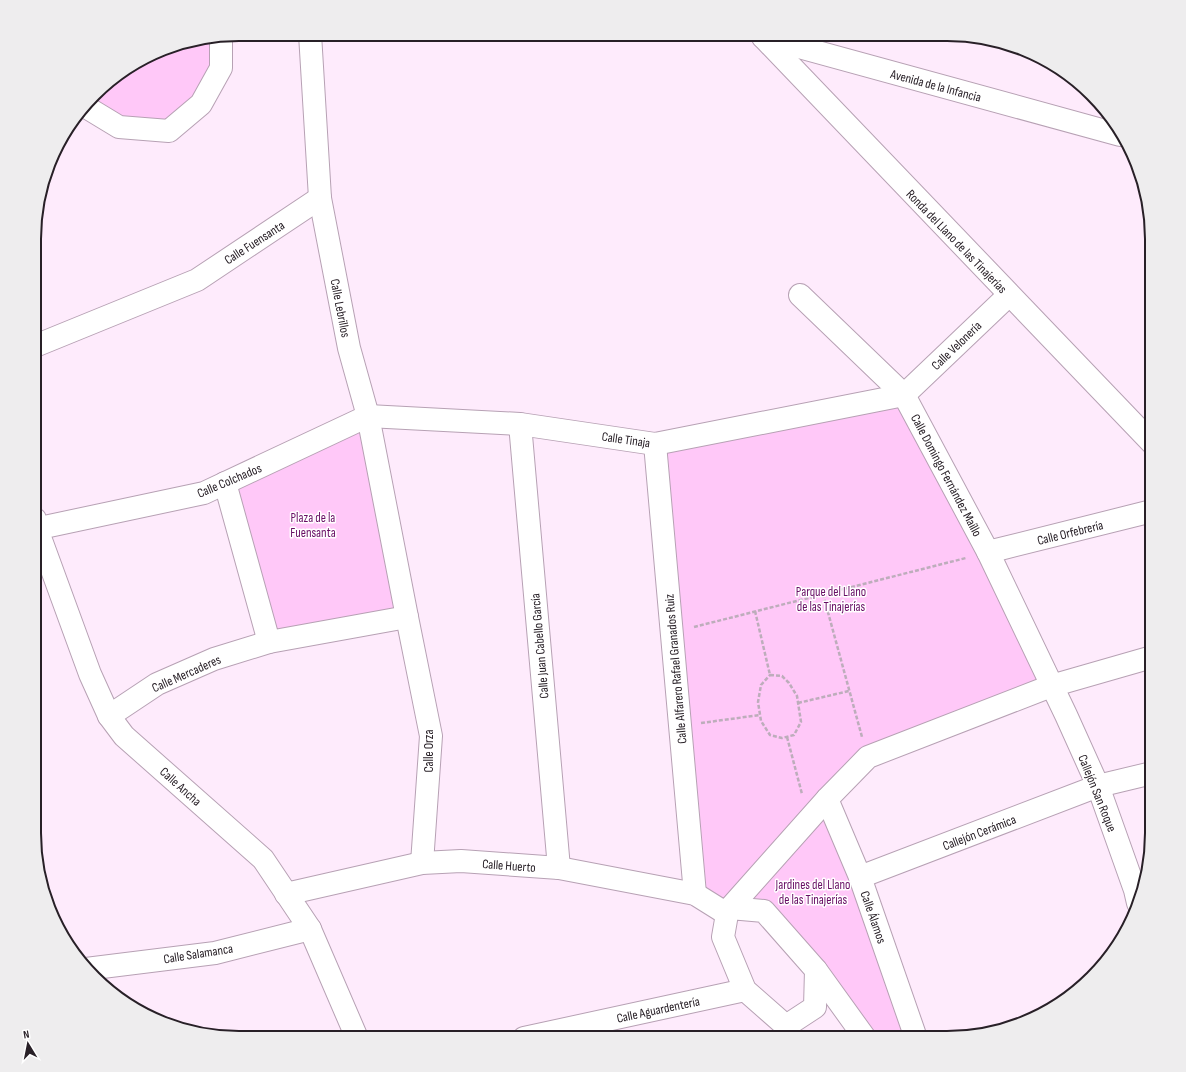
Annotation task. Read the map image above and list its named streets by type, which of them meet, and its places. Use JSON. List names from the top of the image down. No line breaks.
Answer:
{"streets":{"street":["Avenida de la Infancia","Ronda del Llano de las Tinajerías","Calle Fuensanta","Calle Lebrillos","Calle Velonería","Calle Tinaja","Calle Domingo Fernández Maíllo","Calle Colchados","Calle Orfebrería","Calle Juan Cabello García","Calle Alfarero Rafael Granados Ruiz","Calle Mercaderes","Calle Orza","Calle Ancha","Callejón San Roque","Callejón Cerámica","Calle Huerto","Calle Álamos","Calle Salamanca","Calle Aguardentería"]},"crossings":[["Ronda del Llano de las Tinajerías","Calle Velonería"],["Calle Fuensanta","Calle Lebrillos"],["Calle Lebrillos","Calle Tinaja"],["Calle Lebrillos","Calle Colchados"],["Calle Velonería","Calle Tinaja"],["Calle Velonería","Calle Domingo Fernández Maíllo"],["Calle Tinaja","Calle Domingo Fernández Maíllo"],["Calle Tinaja","Calle Colchados"],["Calle Tinaja","Calle Juan Cabello García"],["Calle Tinaja","Calle Alfarero Rafael Granados Ruiz"],["Calle Domingo Fernández Maíllo","Calle Orfebrería"],["Calle Domingo Fernández Maíllo","Callejón San Roque"],["Calle Juan Cabello García","Calle Huerto"],["Calle Alfarero Rafael Granados Ruiz","Calle Huerto"],["Calle Mercaderes","Calle Ancha"],["Calle Orza","Calle Huerto"],["Calle Ancha","Calle Huerto"],["Calle Ancha","Calle Salamanca"],["Callejón San Roque","Callejón Cerámica"],["Callejón Cerámica","Calle Álamos"]],"parks":["Plaza de la Fuensanta","Parque del Llano de las Tinajerías","Jardines del Llano de las Tinajerías"],"north":"top"}
